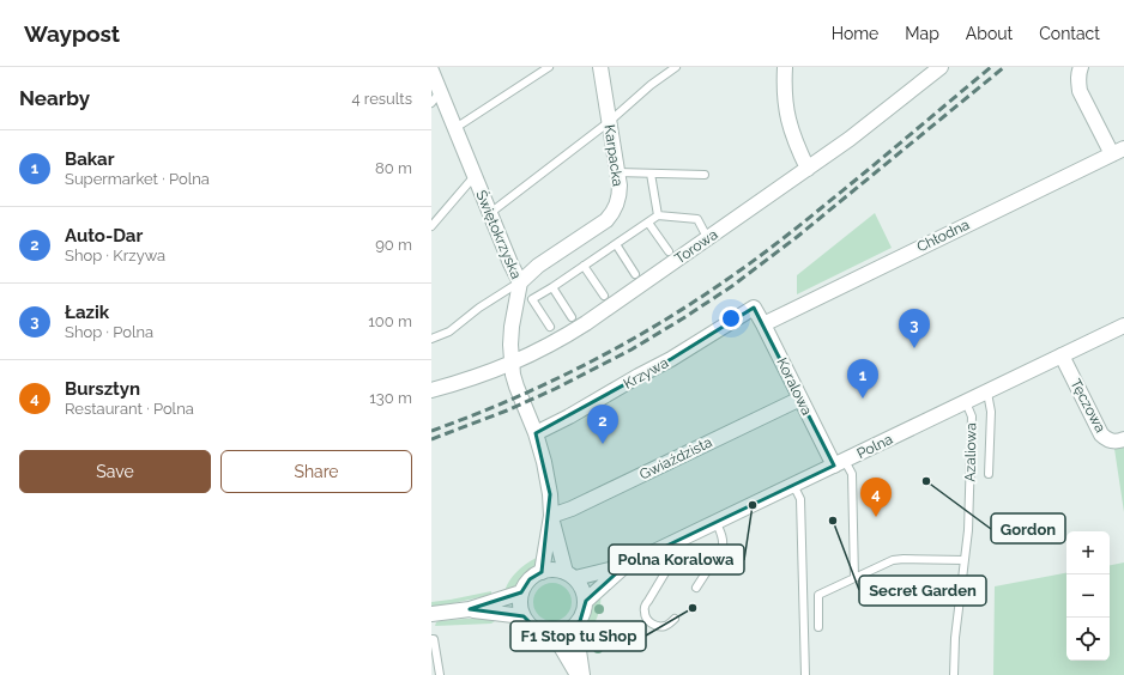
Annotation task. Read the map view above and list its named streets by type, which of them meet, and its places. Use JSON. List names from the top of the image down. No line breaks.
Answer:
{"streets":{"street":["Karpacka","Świętokrzyska","Chłodna","Torowa","Krzywa","Koralowa","Tęczowa","Polna","Gwiaździsta"],"lane":["Azaliowa"]},"crossings":[["Karpacka","Świętokrzyska"],["Świętokrzyska","Torowa"],["Świętokrzyska","Krzywa"],["Świętokrzyska","Polna"],["Świętokrzyska","Gwiaździsta"],["Chłodna","Koralowa"],["Krzywa","Koralowa"],["Koralowa","Polna"],["Koralowa","Gwiaździsta"],["Tęczowa","Polna"],["Polna","Azaliowa"]],"places":["Gordon","Polna Koralowa","Secret Garden","F1 Stop tu Shop"],"page":{"header":"Waypost","nav":["Home","Map","About","Contact"],"heading":["Nearby","4 results"],"list":[{"mark":"1","name":"Bakar","note":"Supermarket · Polna","value":"80 m"},{"mark":"2","name":"Auto-Dar","note":"Shop · Krzywa","value":"90 m"},{"mark":"3","name":"Łazik","note":"Shop · Polna","value":"100 m"},{"mark":"4","name":"Bursztyn","note":"Restaurant · Polna","value":"130 m"}],"pins":["3","1","2","4"],"buttons":["Save","Share"],"map_buttons":["+","−"]}}
